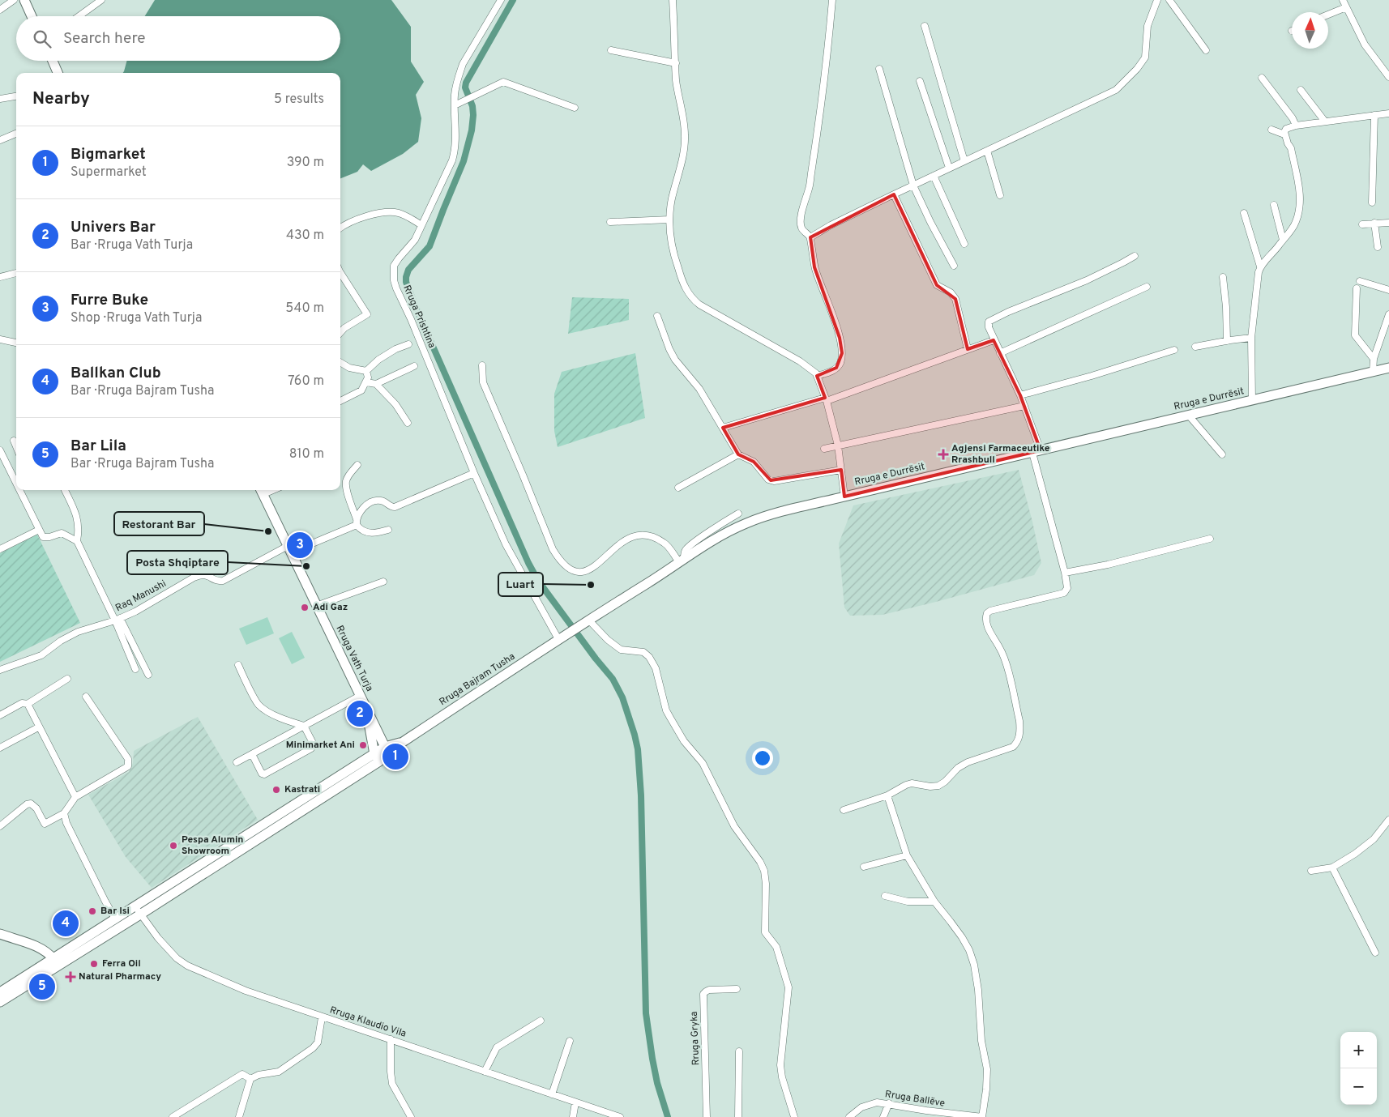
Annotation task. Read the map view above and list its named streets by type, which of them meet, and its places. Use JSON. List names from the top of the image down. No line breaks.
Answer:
{"streets":{"main road":["Rruga e Durrësit","Rruga Vath Turja","Rruga Bajram Tusha"],"street":["Rruga Prishtina","Raq Manushi","Rruga Klaudio Vila","Rruga Gryka","Rruga Ballëve"]},"crossings":[["Rruga Prishtina","Rruga e Durrësit"],["Rruga Prishtina","Rruga Bajram Tusha"],["Rruga e Durrësit","Rruga Bajram Tusha"],["Raq Manushi","Rruga Vath Turja"],["Rruga Vath Turja","Rruga Bajram Tusha"],["Rruga Bajram Tusha","Rruga Klaudio Vila"]],"places":{"health":["Agjensi Farmaceutike Rrashbull","Natural Pharmacy"],"other":["Restorant Bar","Posta Shqiptare","Luart","Adi Gaz","Minimarket Ani","Kastrati","Pespa Alumin Showroom","Bar Isi","Ferra Oil"]},"north":"top","page":{"search":"Search here","heading":["Nearby","5 results"],"list":[{"mark":"1","name":"Bigmarket","note":"Supermarket","value":"390 m"},{"mark":"2","name":"Univers Bar","note":"Bar · Rruga Vath Turja","value":"430 m"},{"mark":"3","name":"Furre Buke","note":"Shop · Rruga Vath Turja","value":"540 m"},{"mark":"4","name":"Ballkan Club","note":"Bar · Rruga Bajram Tusha","value":"760 m"},{"mark":"5","name":"Bar Lila","note":"Bar · Rruga Bajram Tusha","value":"810 m"}],"pins":["3","2","1","4","5"],"map_buttons":["+","−"]}}
